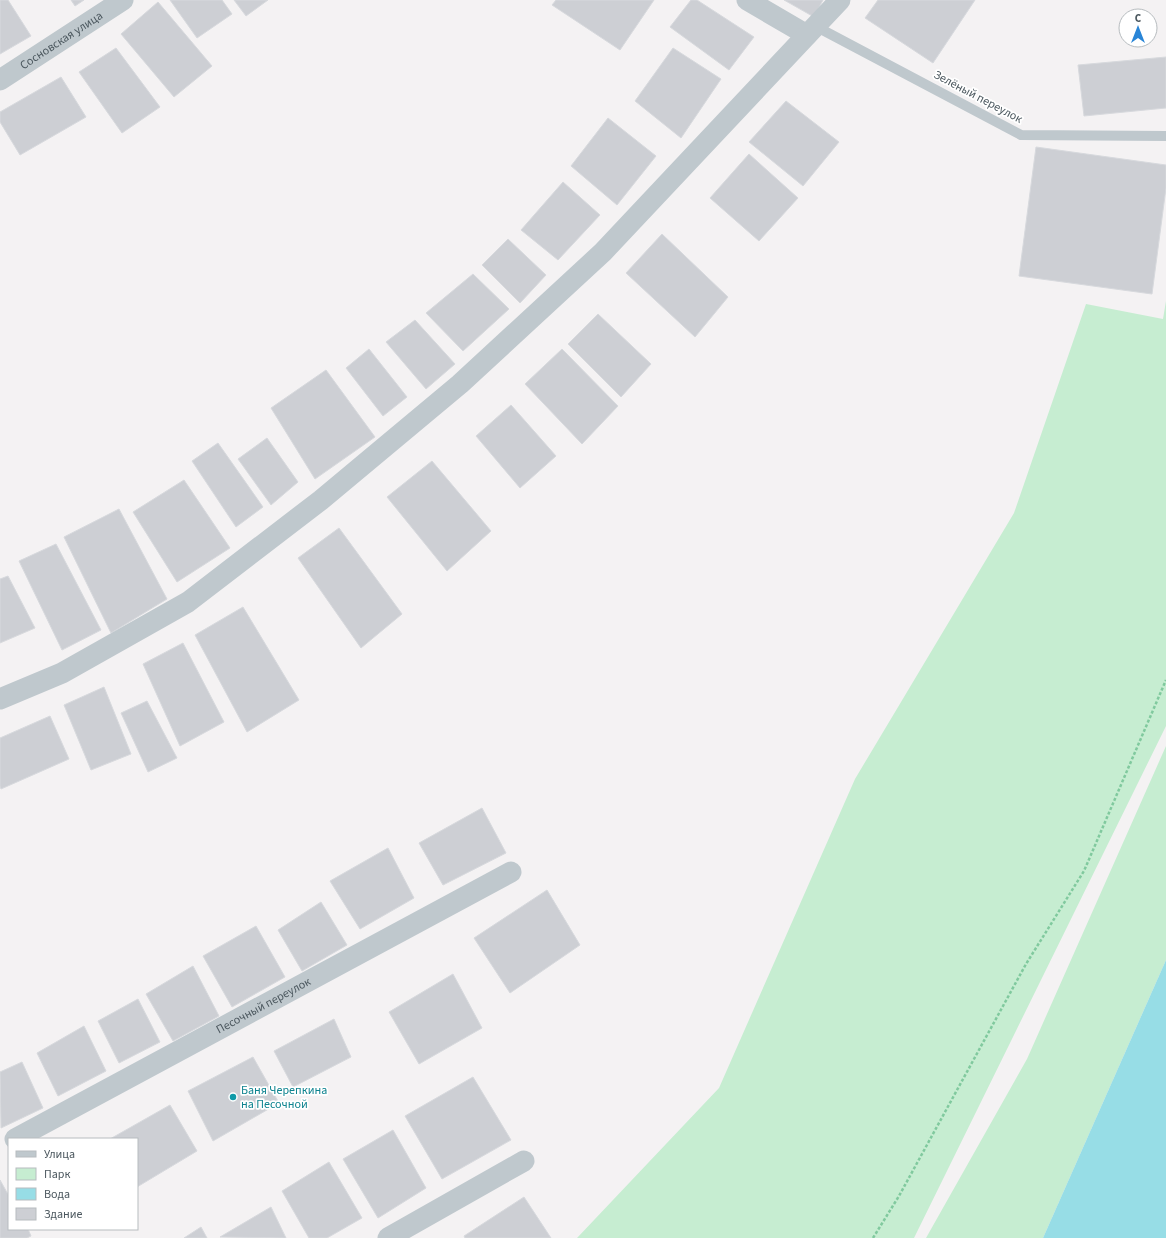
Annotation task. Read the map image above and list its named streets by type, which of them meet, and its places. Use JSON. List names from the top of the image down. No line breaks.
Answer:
{"streets":{"street":["Сосновская улица","Песочный переулок"],"lane":["Зелёный переулок"]},"places":["Баня Черепкина на Песочной"],"legend":["Улица","Парк","Вода","Здание"],"north":"top"}
